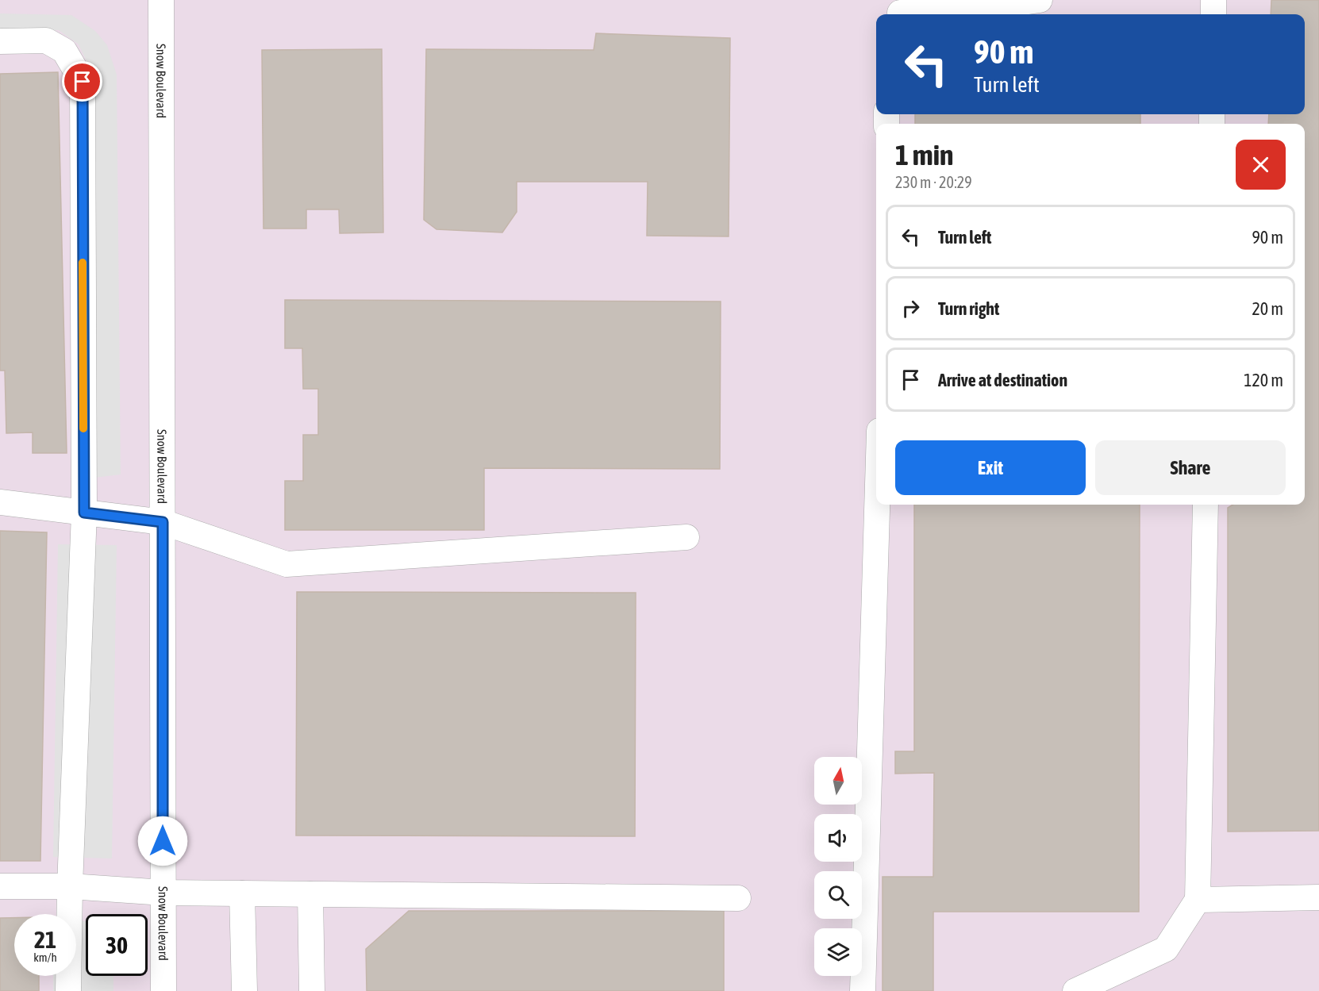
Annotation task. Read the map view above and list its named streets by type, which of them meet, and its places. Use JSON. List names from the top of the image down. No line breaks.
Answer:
{"streets":{"street":["Snow Boulevard"]},"north":"top","page":{"turn":["90 m","Turn left"],"heading":["1 min","230 m · 20:29"],"list":[{"name":"Turn left","value":"90 m"},{"name":"Turn right","value":"20 m"},{"name":"Arrive at destination","value":"120 m"}],"buttons":["Exit","Share"],"speed":"21 km/h","limit":"30"}}
